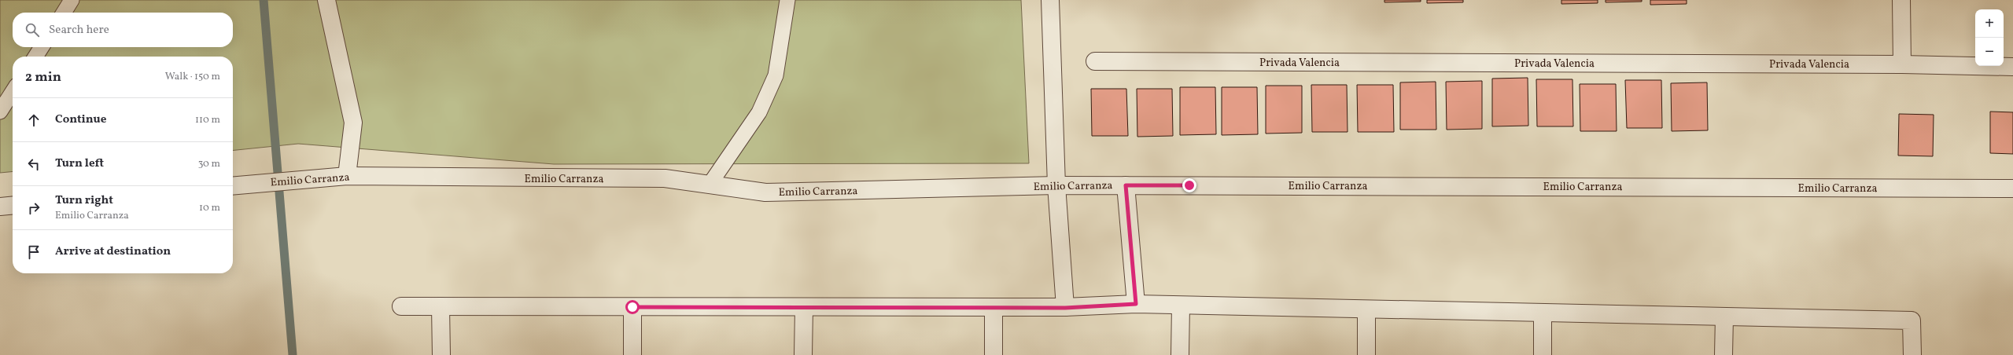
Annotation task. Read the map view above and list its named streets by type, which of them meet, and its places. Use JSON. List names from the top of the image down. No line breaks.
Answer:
{"streets":{"street":["Privada Valencia","Emilio Carranza"]},"page":{"map_buttons":["+","−"],"search":"Search here","heading":["2 min","Walk · 150 m"],"list":[["Continue","110 m"],["Turn left","30 m"],["Turn right","Emilio Carranza","10 m"],"Arrive at destination"]}}
